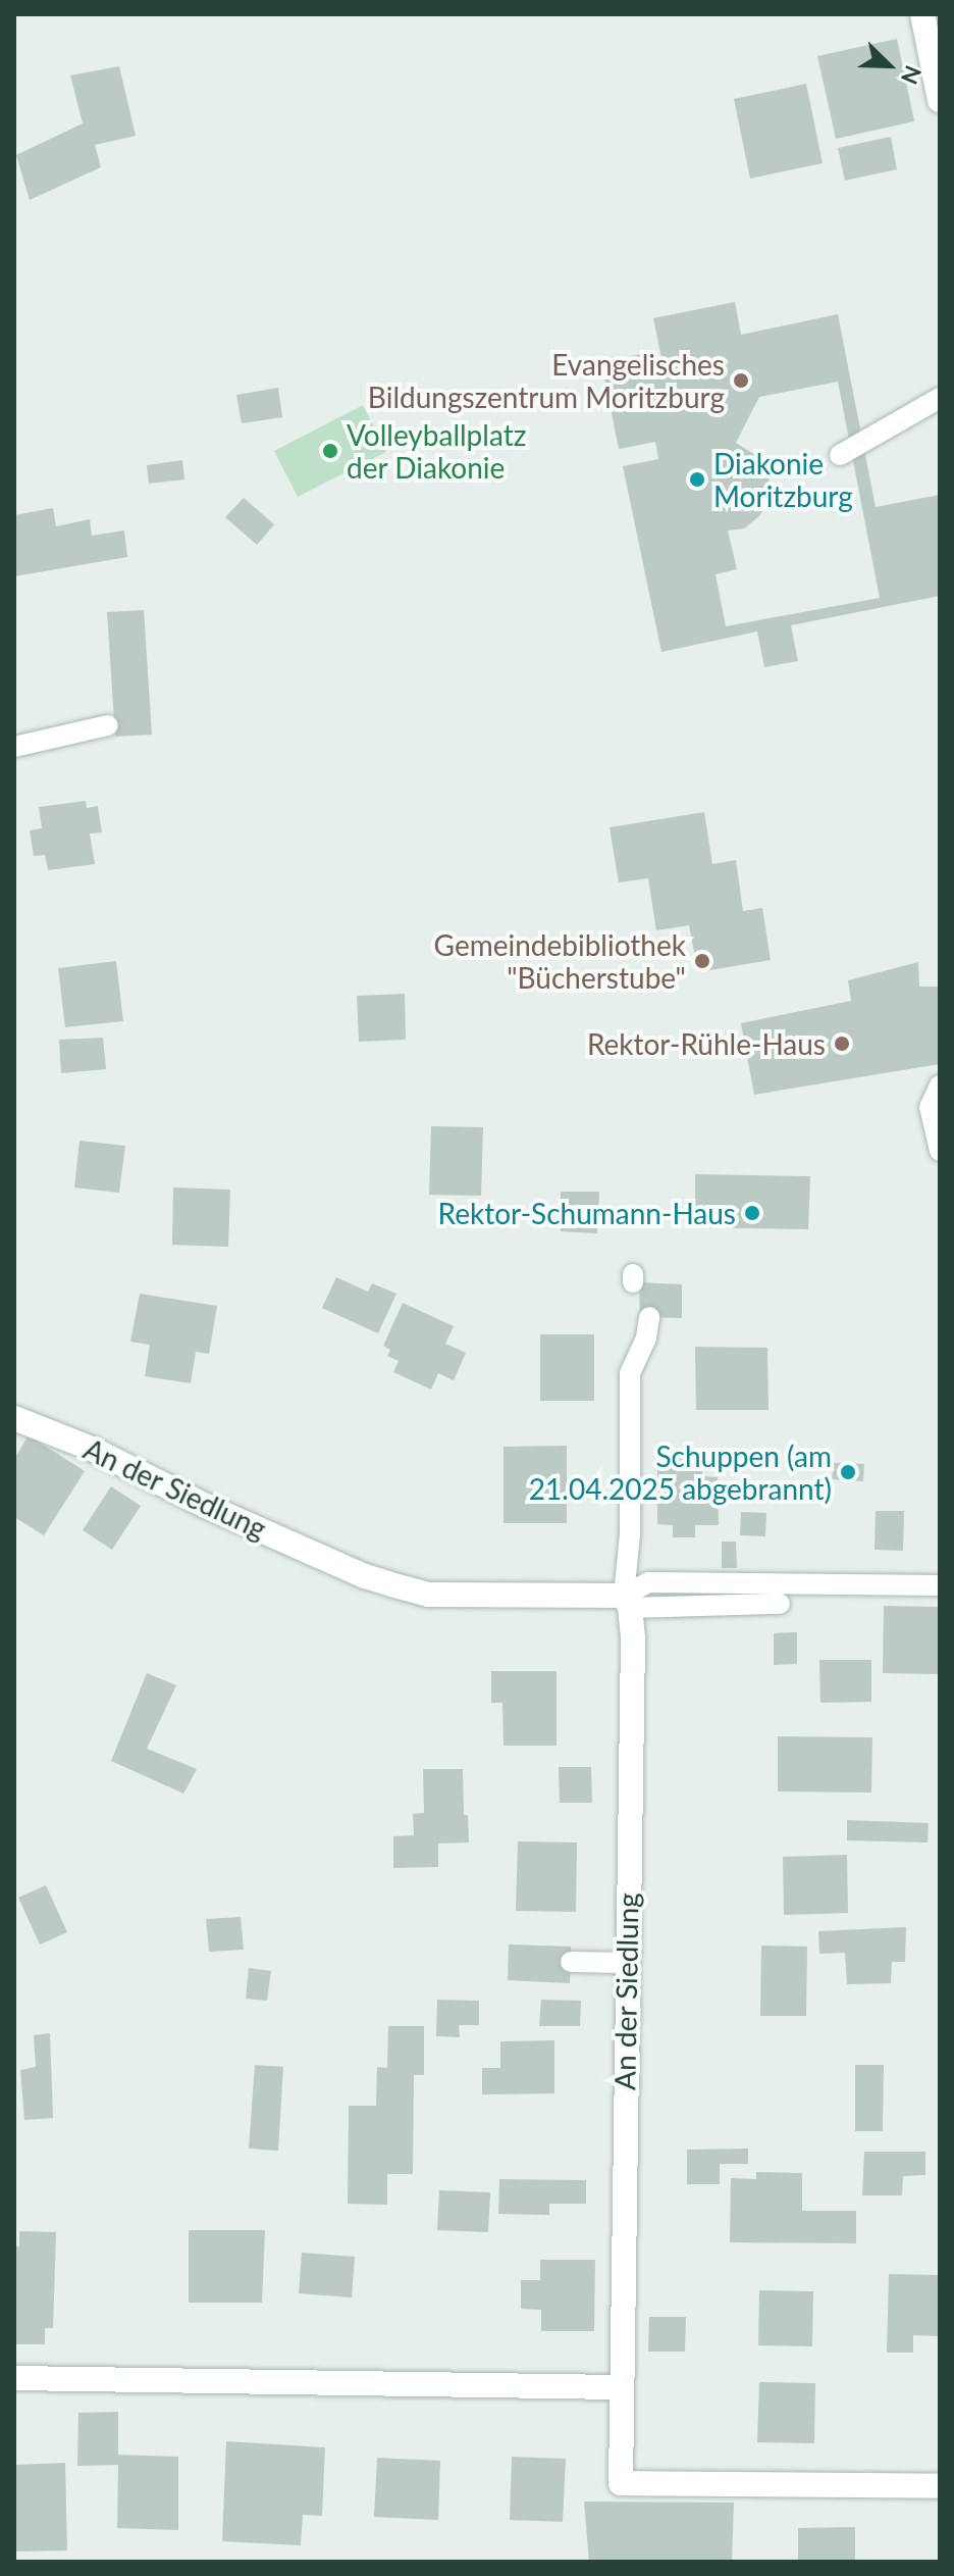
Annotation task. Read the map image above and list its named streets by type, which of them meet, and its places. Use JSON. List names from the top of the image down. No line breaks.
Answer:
{"streets":{"street":["An der Siedlung"]},"places":["Evangelisches Bildungszentrum Moritzburg","Volleyballplatz der Diakonie","Diakonie Moritzburg","Gemeindebibliothek \"Bücherstube\"","Rektor-Rühle-Haus","Rektor-Schumann-Haus","Schuppen (am 21.04.2025 abgebrannt)"],"north":"bottom right"}
